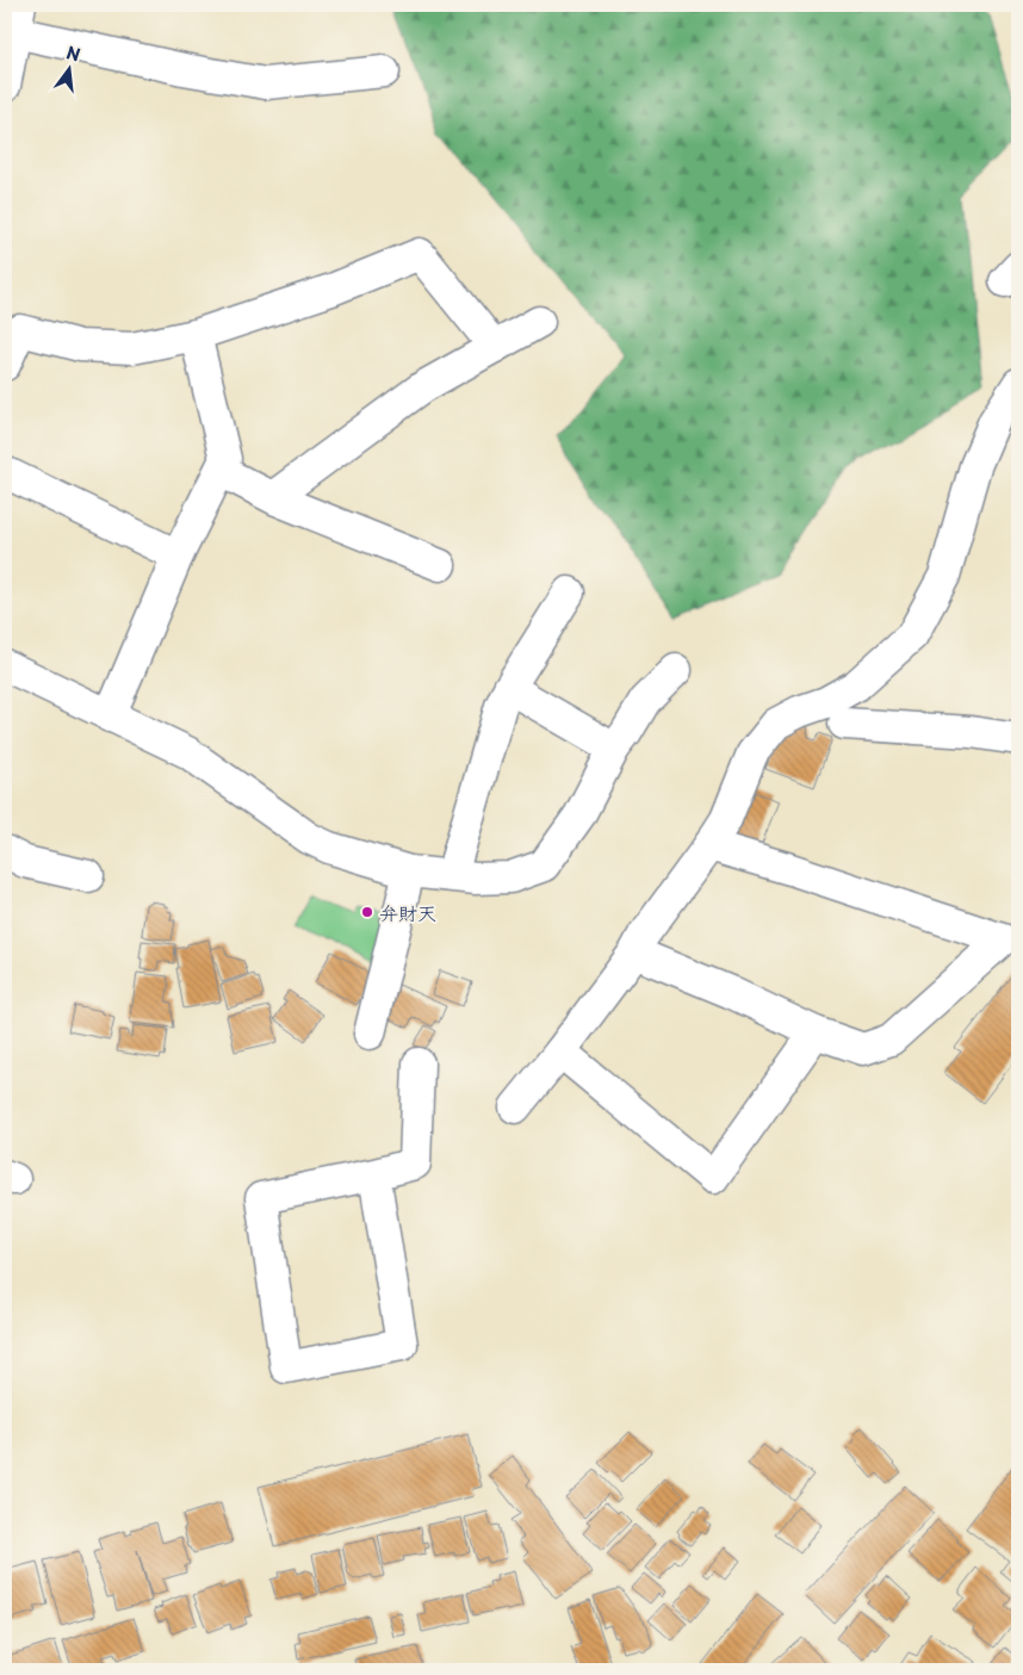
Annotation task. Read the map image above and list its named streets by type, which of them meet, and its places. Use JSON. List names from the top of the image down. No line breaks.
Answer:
{"places":["弁財天"],"north":"top"}
